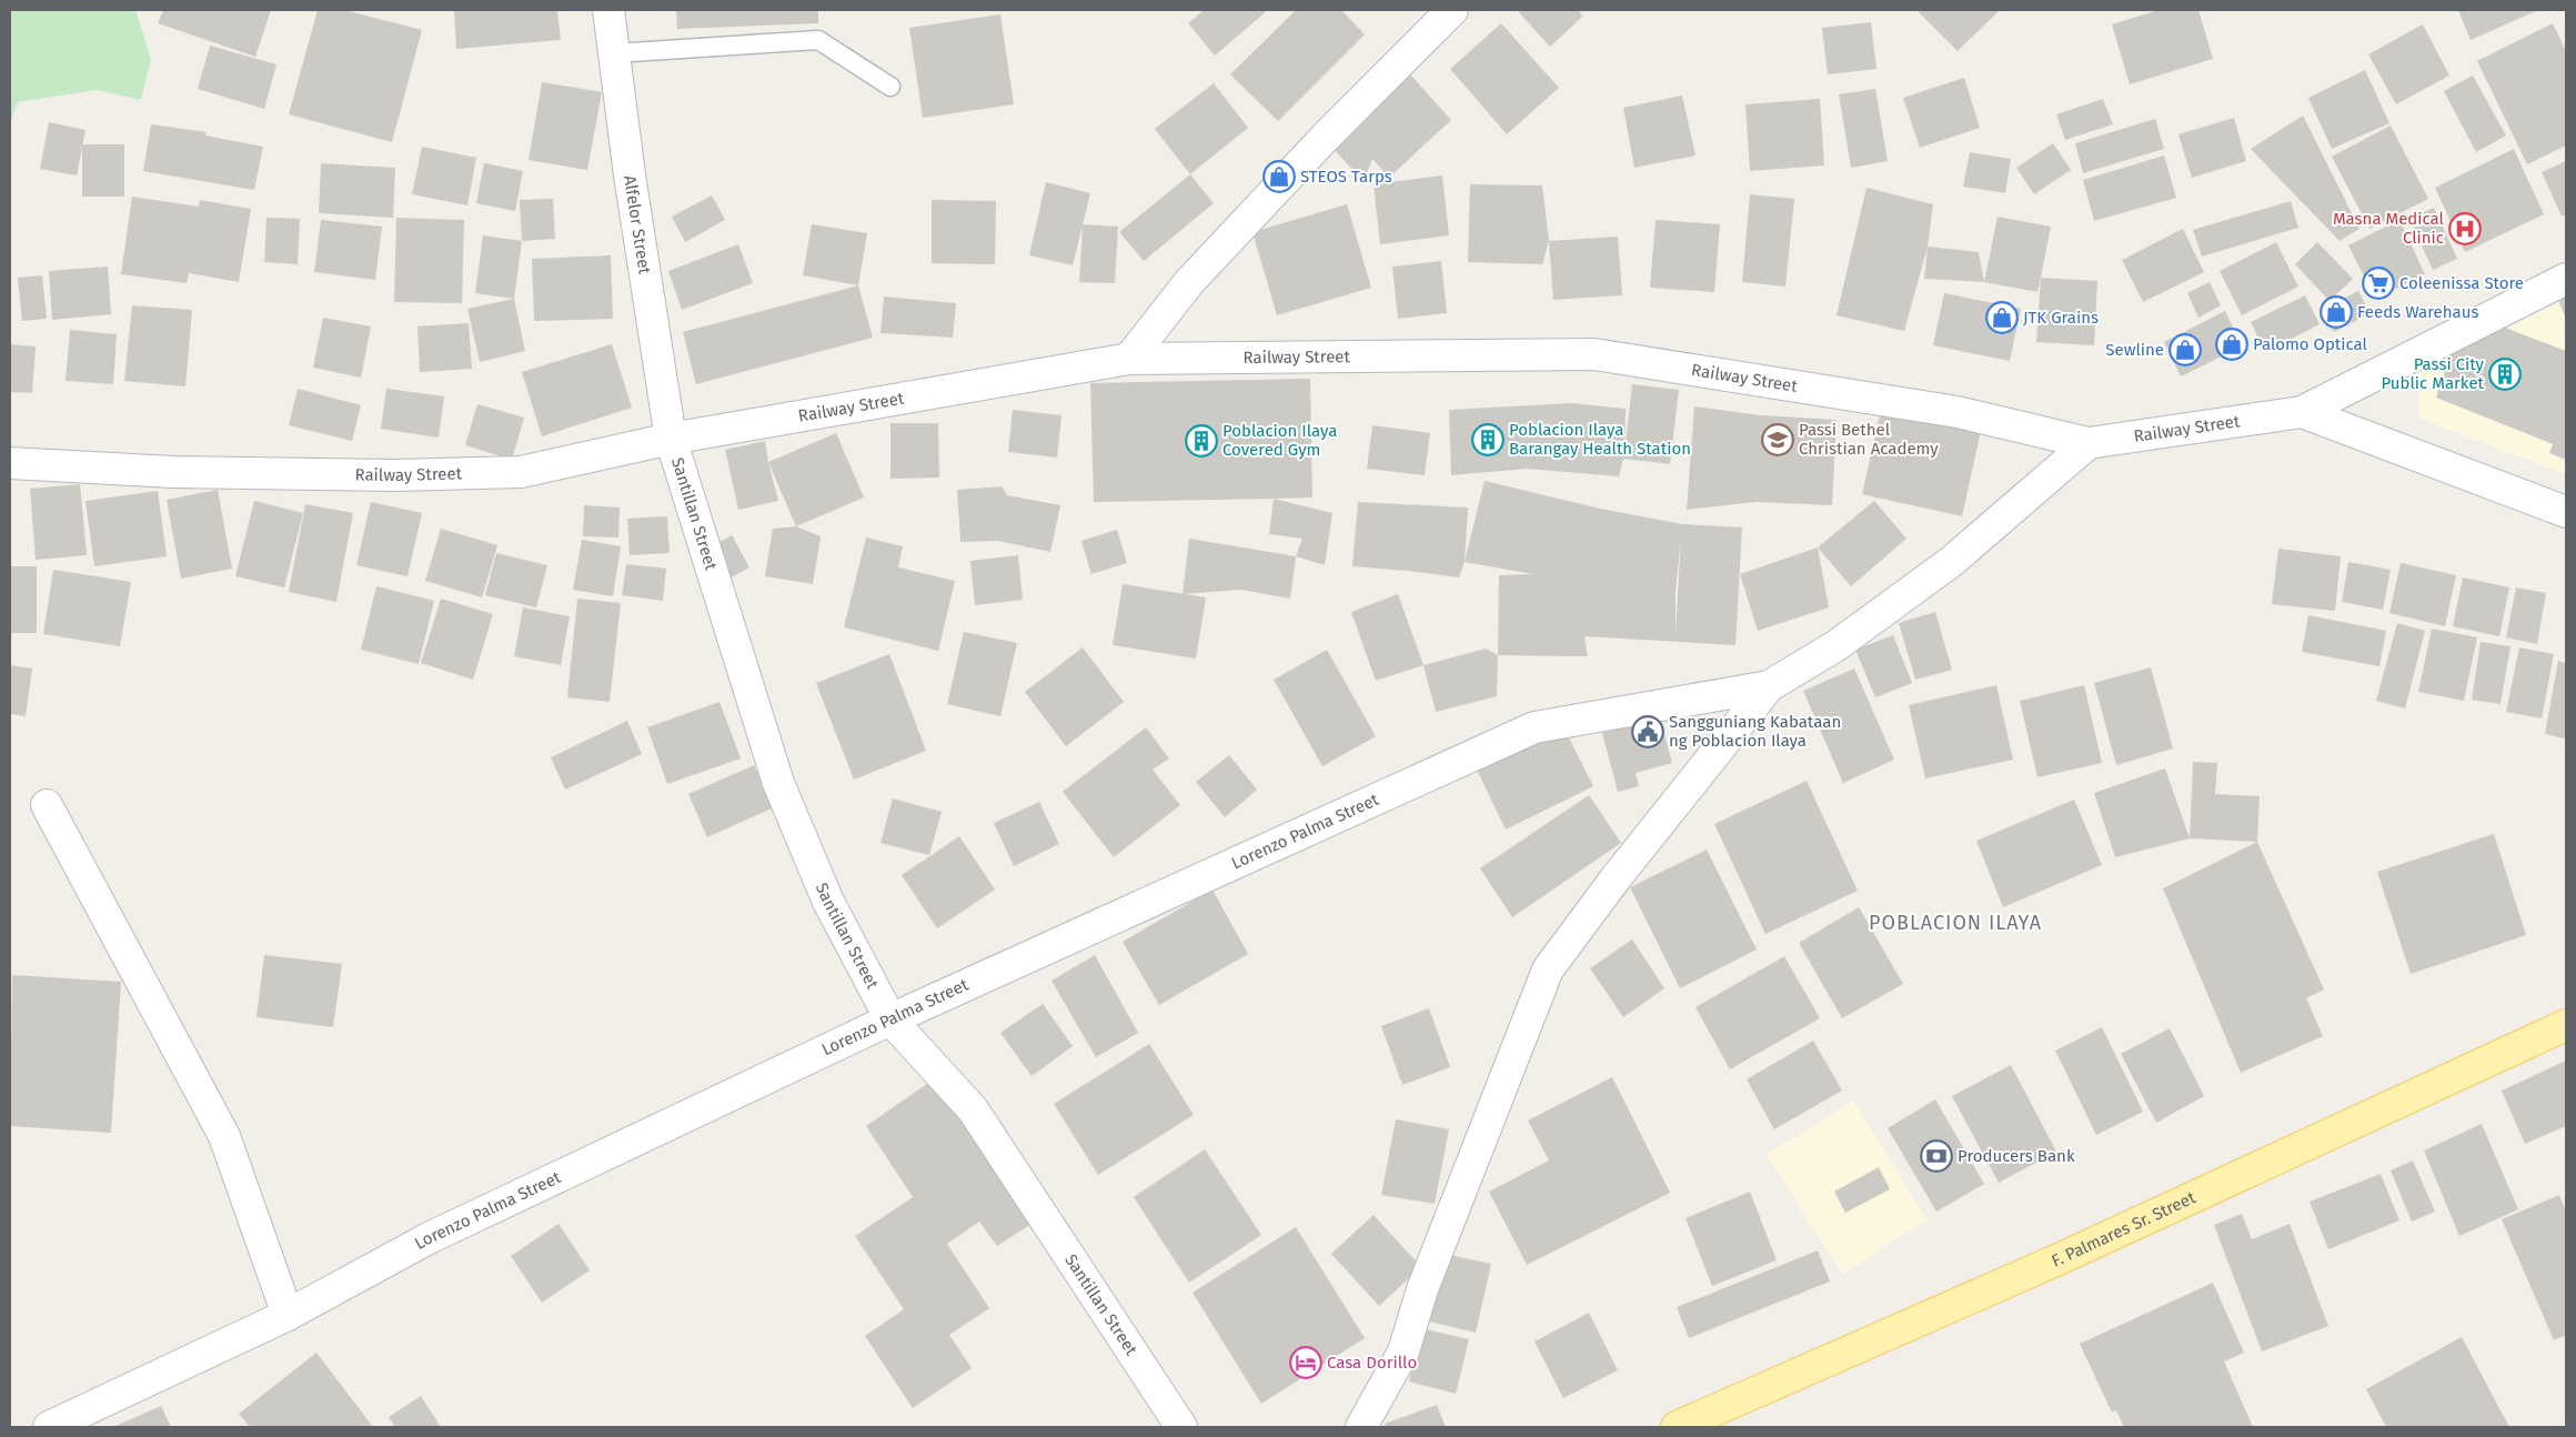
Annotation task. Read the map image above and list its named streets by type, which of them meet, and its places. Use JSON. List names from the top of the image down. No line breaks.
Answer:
{"streets":{"main road":["F. Palmares Sr. Street"],"street":["Alfelor Street","Railway Street","Santillan Street","Lorenzo Palma Street"]},"crossings":[["Alfelor Street","Railway Street"],["Alfelor Street","Santillan Street"],["Railway Street","Santillan Street"],["Santillan Street","Lorenzo Palma Street"]],"districts":["POBLACION ILAYA"],"places":{"shop":["STEOS Tarps","Feeds Warehaus","JTK Grains","Palomo Optical","Sewline"],"hospital":["Masna Medical Clinic"],"supermarket":["Coleenissa Store"],"building":["Passi City Public Market","Poblacion Ilaya Barangay Health Station","Poblacion Ilaya Covered Gym"],"school or university":["Passi Bethel Christian Academy"],"public building":["Sangguniang Kabataan ng Poblacion Ilaya"],"bank":["Producers Bank"],"hotel":["Casa Dorillo"]}}
